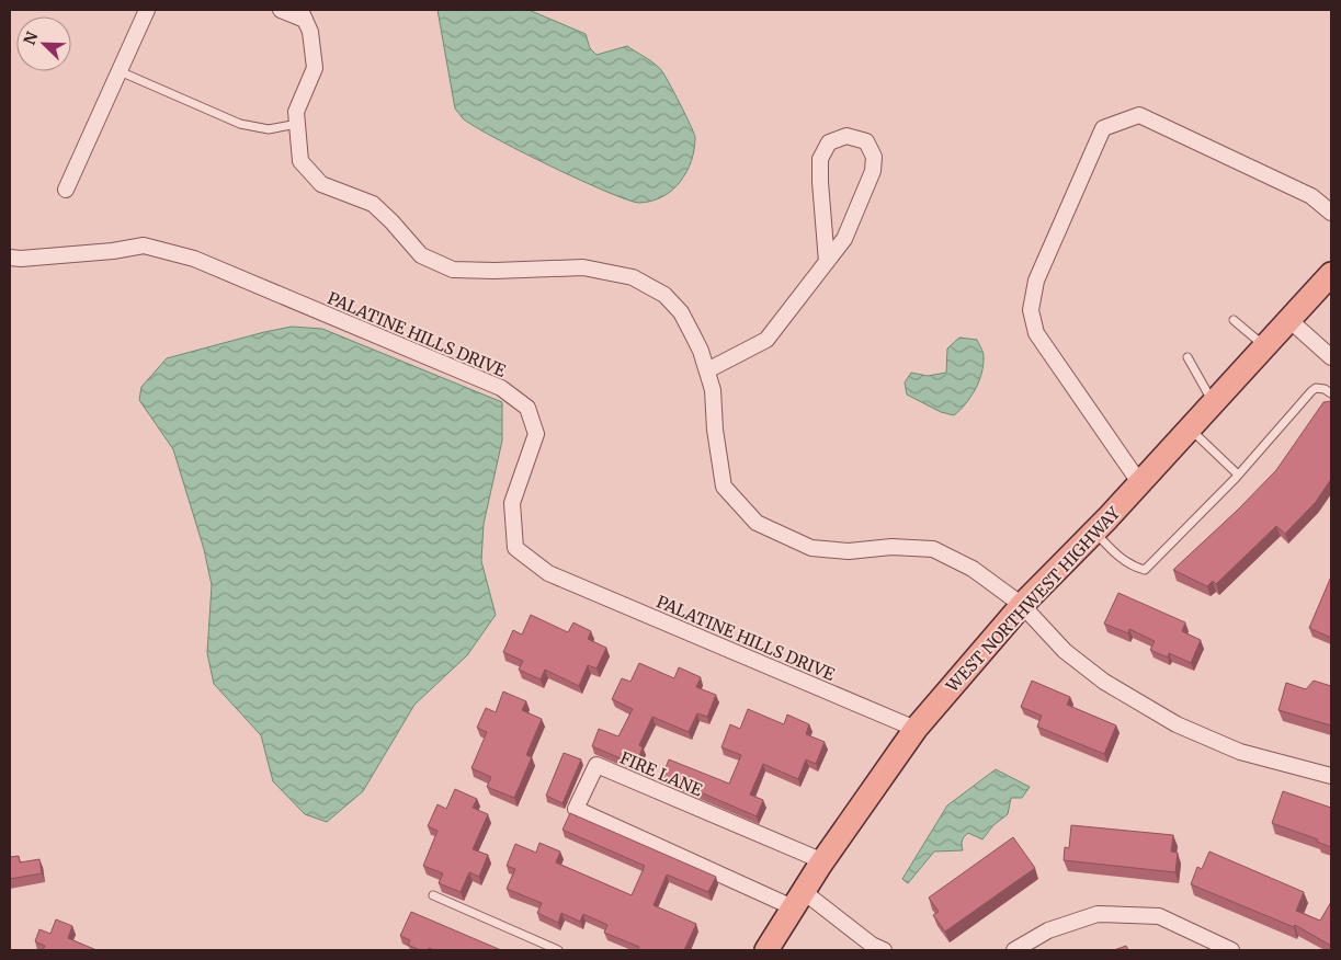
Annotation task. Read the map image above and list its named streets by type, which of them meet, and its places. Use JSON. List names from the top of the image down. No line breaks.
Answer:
{"streets":{"main road":["WEST NORTHWEST HIGHWAY"],"street":["PALATINE HILLS DRIVE","FIRE LANE"]},"crossings":[["PALATINE HILLS DRIVE","WEST NORTHWEST HIGHWAY"],["WEST NORTHWEST HIGHWAY","FIRE LANE"]],"north":"top left"}
